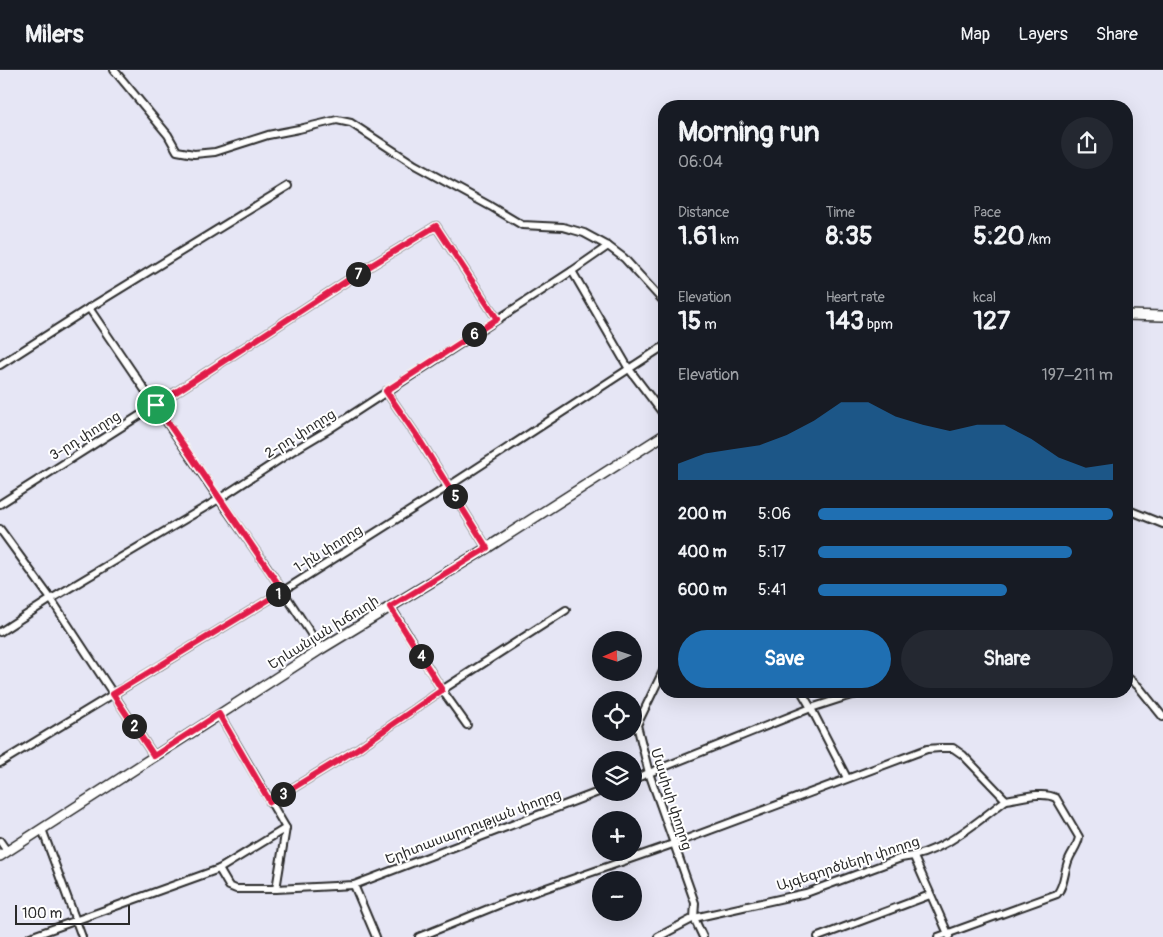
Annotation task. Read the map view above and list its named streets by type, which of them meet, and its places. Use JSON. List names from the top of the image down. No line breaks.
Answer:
{"streets":{"main road":["Երևանյան խճուղի"],"street":["2-րդ փողոց","3-րդ փողոց","1-ին փողոց","Մասիսի փողոց","Երիտասարդության փողոց","Այգեգործների փողոց"]},"crossings":[["2-րդ փողոց","3-րդ փողոց"],["Մասիսի փողոց","Այգեգործների փողոց"]],"scale_bar":"100 m","north":"left","page":{"header":"Milers","nav":["Map","Layers","Share"],"heading":["Morning run","06:04"],"stats":[["Distance","1.61 km"],["Time","8:35"],["Pace","5:20 /km"],["Elevation","15 m"],["Heart rate","143 bpm"],["kcal","127"]],"pins":["7","6","5","1","4","2","3"],"chart":["Elevation","197–211 m"],"list":[{"name":"200 m","note":"5:06"},{"name":"400 m","note":"5:17"},{"name":"600 m","note":"5:41"}],"buttons":["Save","Share"],"map_buttons":["+","−"],"scale":"100 m"}}
